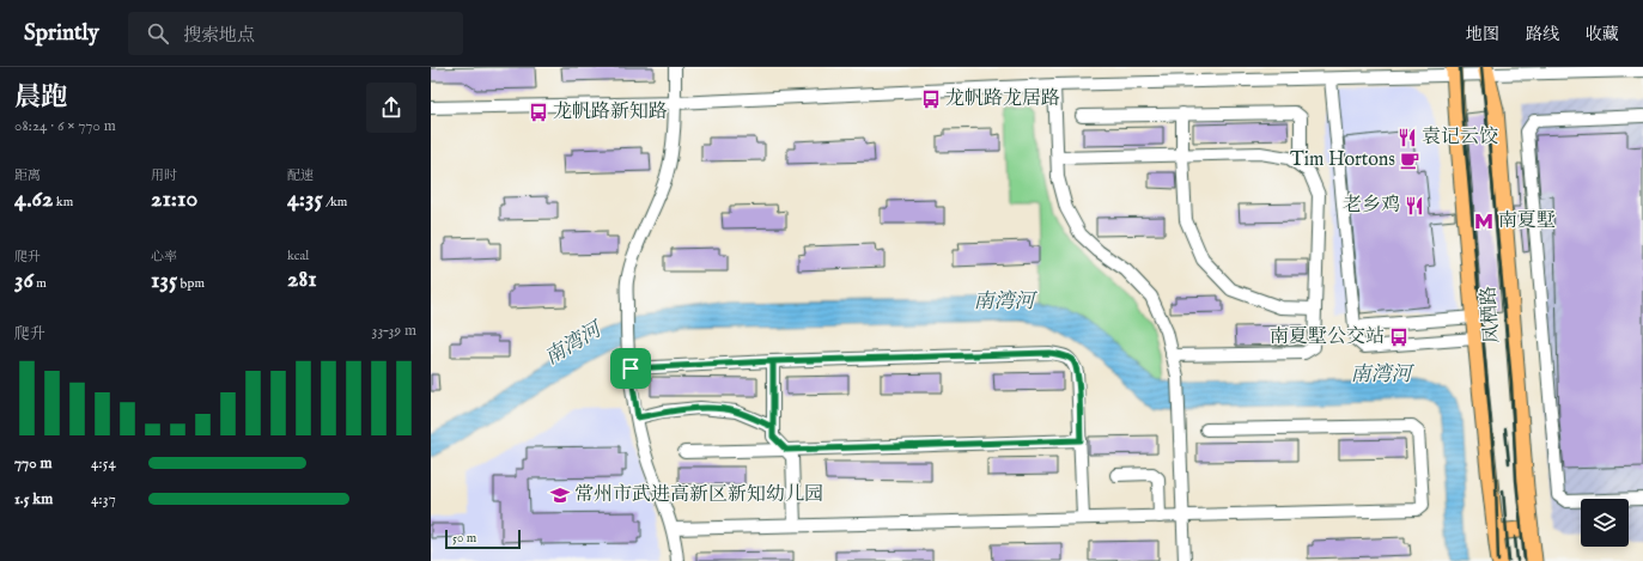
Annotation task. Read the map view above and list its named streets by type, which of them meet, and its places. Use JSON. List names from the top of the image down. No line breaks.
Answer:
{"streets":{"main road":["凤栖路"]},"water":["南湾河"],"places":{"bus stop":["龙帆路龙居路","龙帆路新知路","南夏墅公交站"],"restaurant":["袁记云饺","老乡鸡"],"cafe":["Tim Hortons"],"metro station":["南夏墅"],"school or university":["常州市武进高新区新知幼儿园"]},"scale_bar":"50 m","page":{"header":"Sprintly","search":"搜索地点","nav":["地图","路线","收藏"],"heading":["晨跑","08:24 · 6 × 770 m"],"stats":[["距离","4.62 km"],["用时","21:10"],["配速","4:35 /km"],["爬升","36 m"],["心率","135 bpm"],["kcal","281"]],"chart":["爬升","33–39 m"],"list":[{"name":"770 m","note":"4:54"},{"name":"1.5 km","note":"4:37"}],"scale":"50 m"}}
